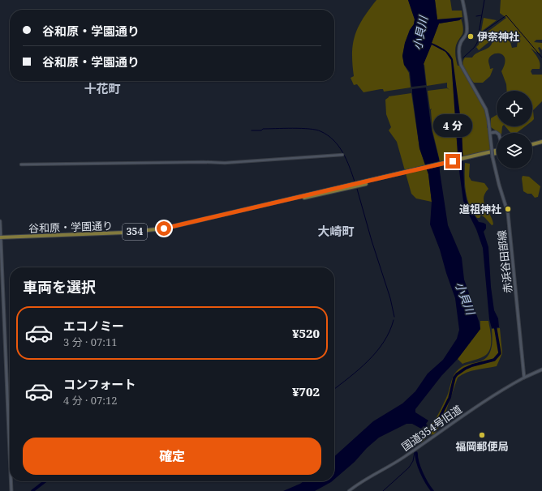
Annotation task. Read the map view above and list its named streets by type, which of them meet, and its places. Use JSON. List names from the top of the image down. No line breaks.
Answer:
{"streets":{"highway":["谷和原・学園通り","354"],"main road":["赤浜谷田部線"],"street":["国道354号旧道"]},"crossings":[["赤浜谷田部線","国道354号旧道"]],"districts":["十花町","大崎町"],"water":["小貝川"],"places":["伊奈神社","道祖神社","福岡郵便局"],"page":{"banner":["谷和原・学園通り","谷和原・学園通り"],"bubble":"4 分","heading":"車両を選択","list":[{"name":"エコノミー","note":"3 分 · 07:11","value":"¥520"},{"name":"コンフォート","note":"4 分 · 07:12","value":"¥702"}],"buttons":"確定"}}
